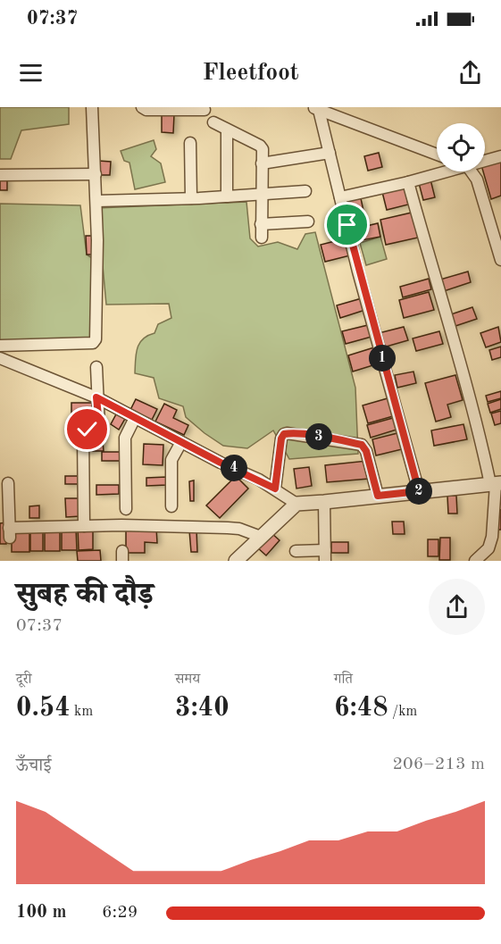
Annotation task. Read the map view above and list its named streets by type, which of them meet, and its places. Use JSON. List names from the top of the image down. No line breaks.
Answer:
{"page":{"status":"07:37","header":"Fleetfoot","pins":["1","3","4","2"],"heading":["सुबह की दौड़","07:37"],"stats":[["दूरी","0.54 km"],["समय","3:40"],["गति","6:48 /km"]],"chart":["ऊँचाई","206–213 m"],"list":[{"name":"100 m","note":"6:29"}]}}
